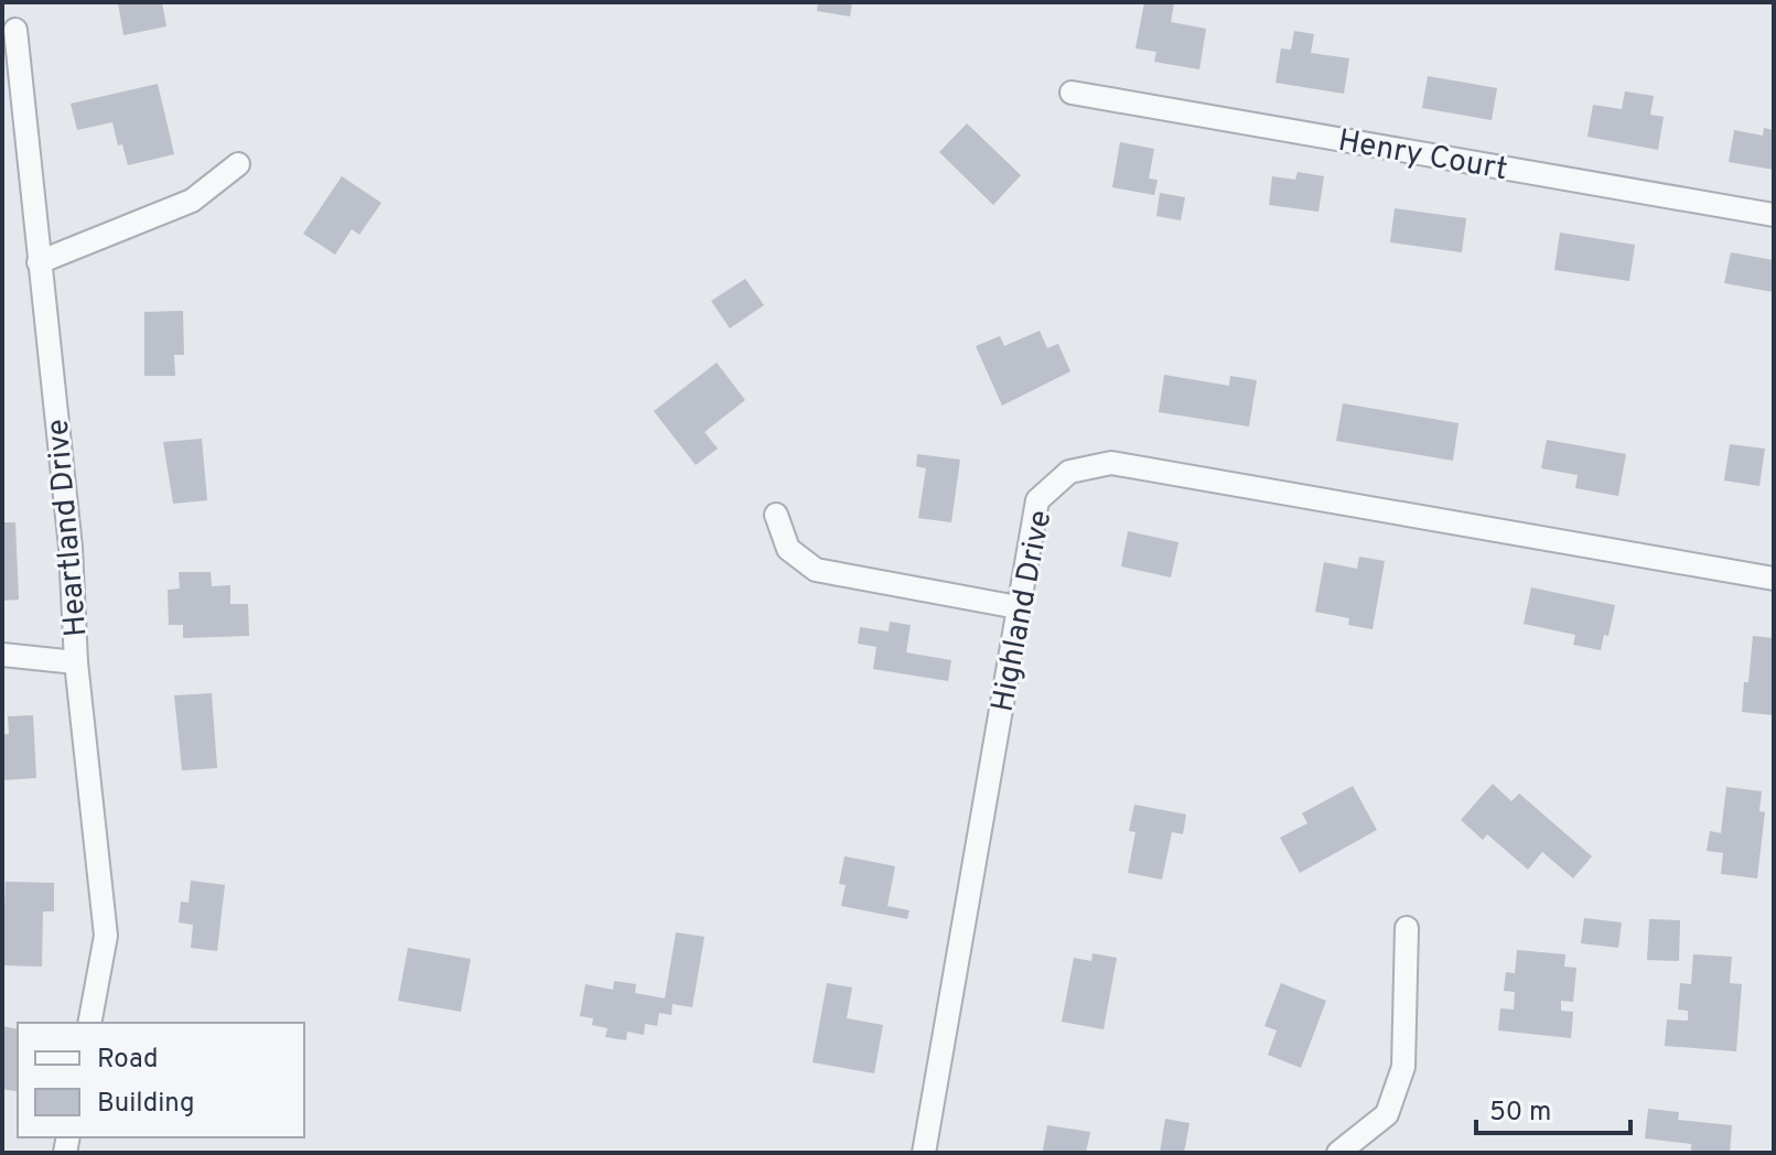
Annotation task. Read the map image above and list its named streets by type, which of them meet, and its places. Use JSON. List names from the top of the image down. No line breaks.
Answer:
{"streets":{"street":["Henry Court","Heartland Drive","Highland Drive"]},"legend":["Road","Building"],"scale_bar":"50 m"}
